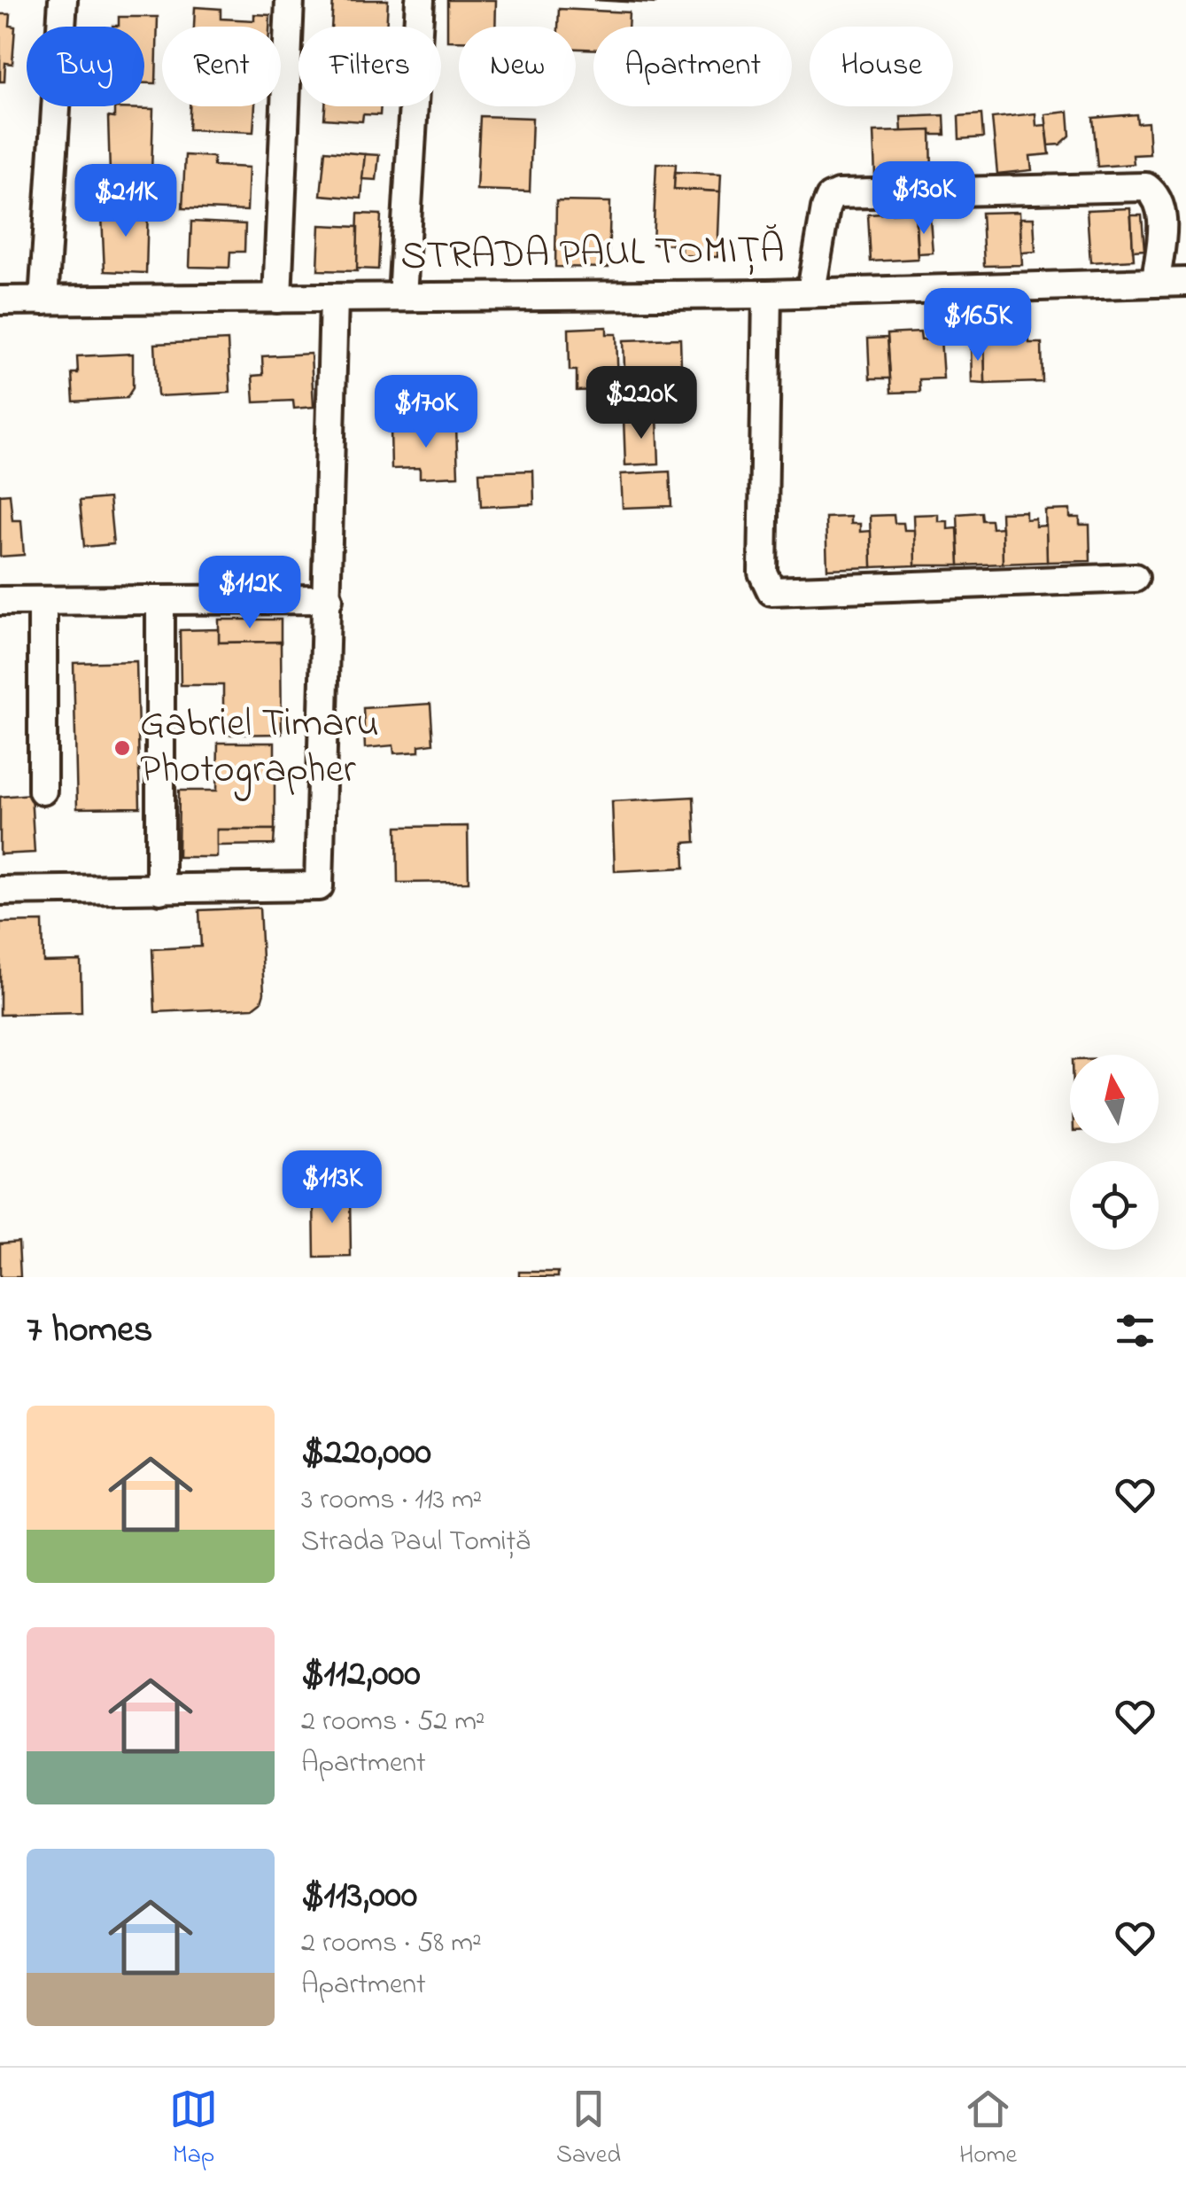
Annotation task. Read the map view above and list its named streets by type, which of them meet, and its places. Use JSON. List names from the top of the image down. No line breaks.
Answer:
{"streets":{"street":["STRADA PAUL TOMIȚĂ"]},"places":["Gabriel Timaru Photographer"],"north":"top","page":{"chip":["Buy","Rent","Filters","New","Apartment","House"],"price":["$130K","$211K","$165K","$220K","$170K","$112K","$113K"],"heading":"7 homes","list":[{"name":"$220,000","note":"3 rooms · 113 m² · Strada Paul Tomiță"},{"name":"$112,000","note":"2 rooms · 52 m² · Apartment"},{"name":"$113,000","note":"2 rooms · 58 m² · Apartment"}],"tabs":["Map","Saved","Home"]}}
